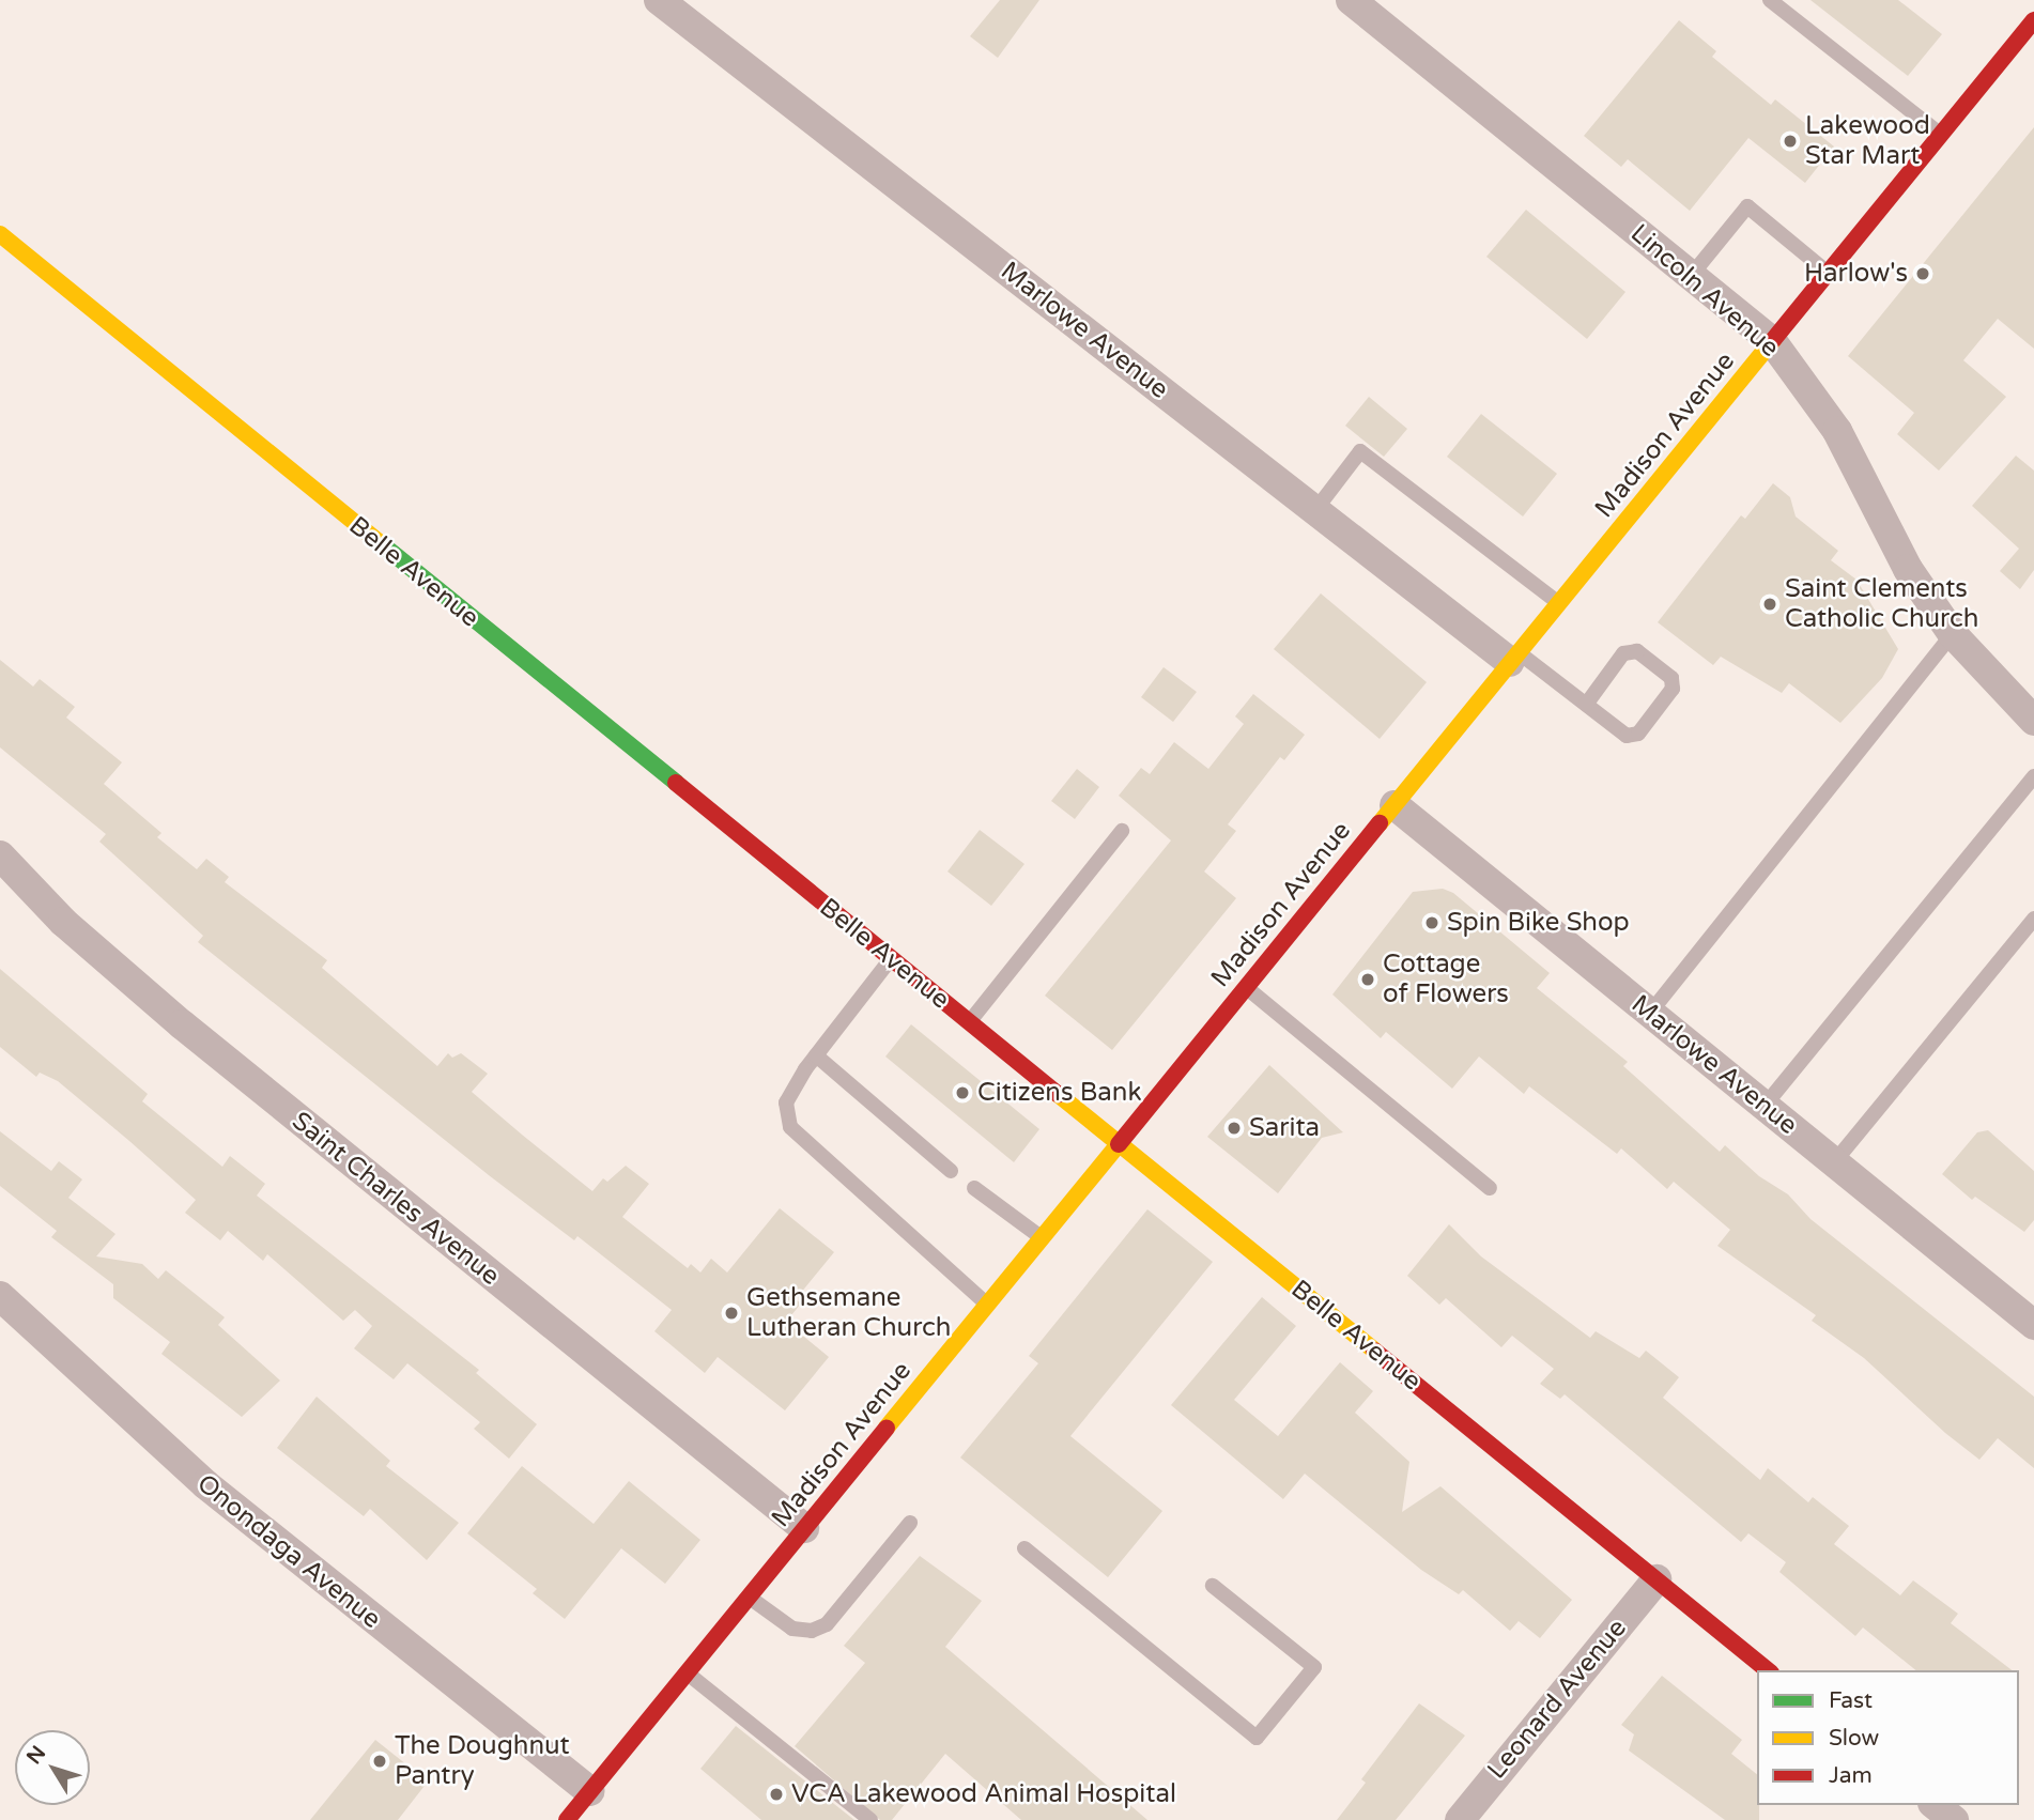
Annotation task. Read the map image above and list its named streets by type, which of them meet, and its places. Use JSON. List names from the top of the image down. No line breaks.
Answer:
{"streets":{"main road":["Madison Avenue","Belle Avenue"],"street":["Lincoln Avenue","Marlowe Avenue","Saint Charles Avenue","Onondaga Avenue","Leonard Avenue"]},"crossings":[["Lincoln Avenue","Madison Avenue"],["Marlowe Avenue","Madison Avenue"],["Madison Avenue","Belle Avenue"],["Madison Avenue","Saint Charles Avenue"],["Madison Avenue","Onondaga Avenue"],["Belle Avenue","Leonard Avenue"]],"places":["Lakewood Star Mart","Harlow's","Saint Clements Catholic Church","Spin Bike Shop","Cottage of Flowers","Citizens Bank","Sarita","Gethsemane Lutheran Church","The Doughnut Pantry","VCA Lakewood Animal Hospital"],"legend":["Fast","Slow","Jam"],"north":"top left"}
